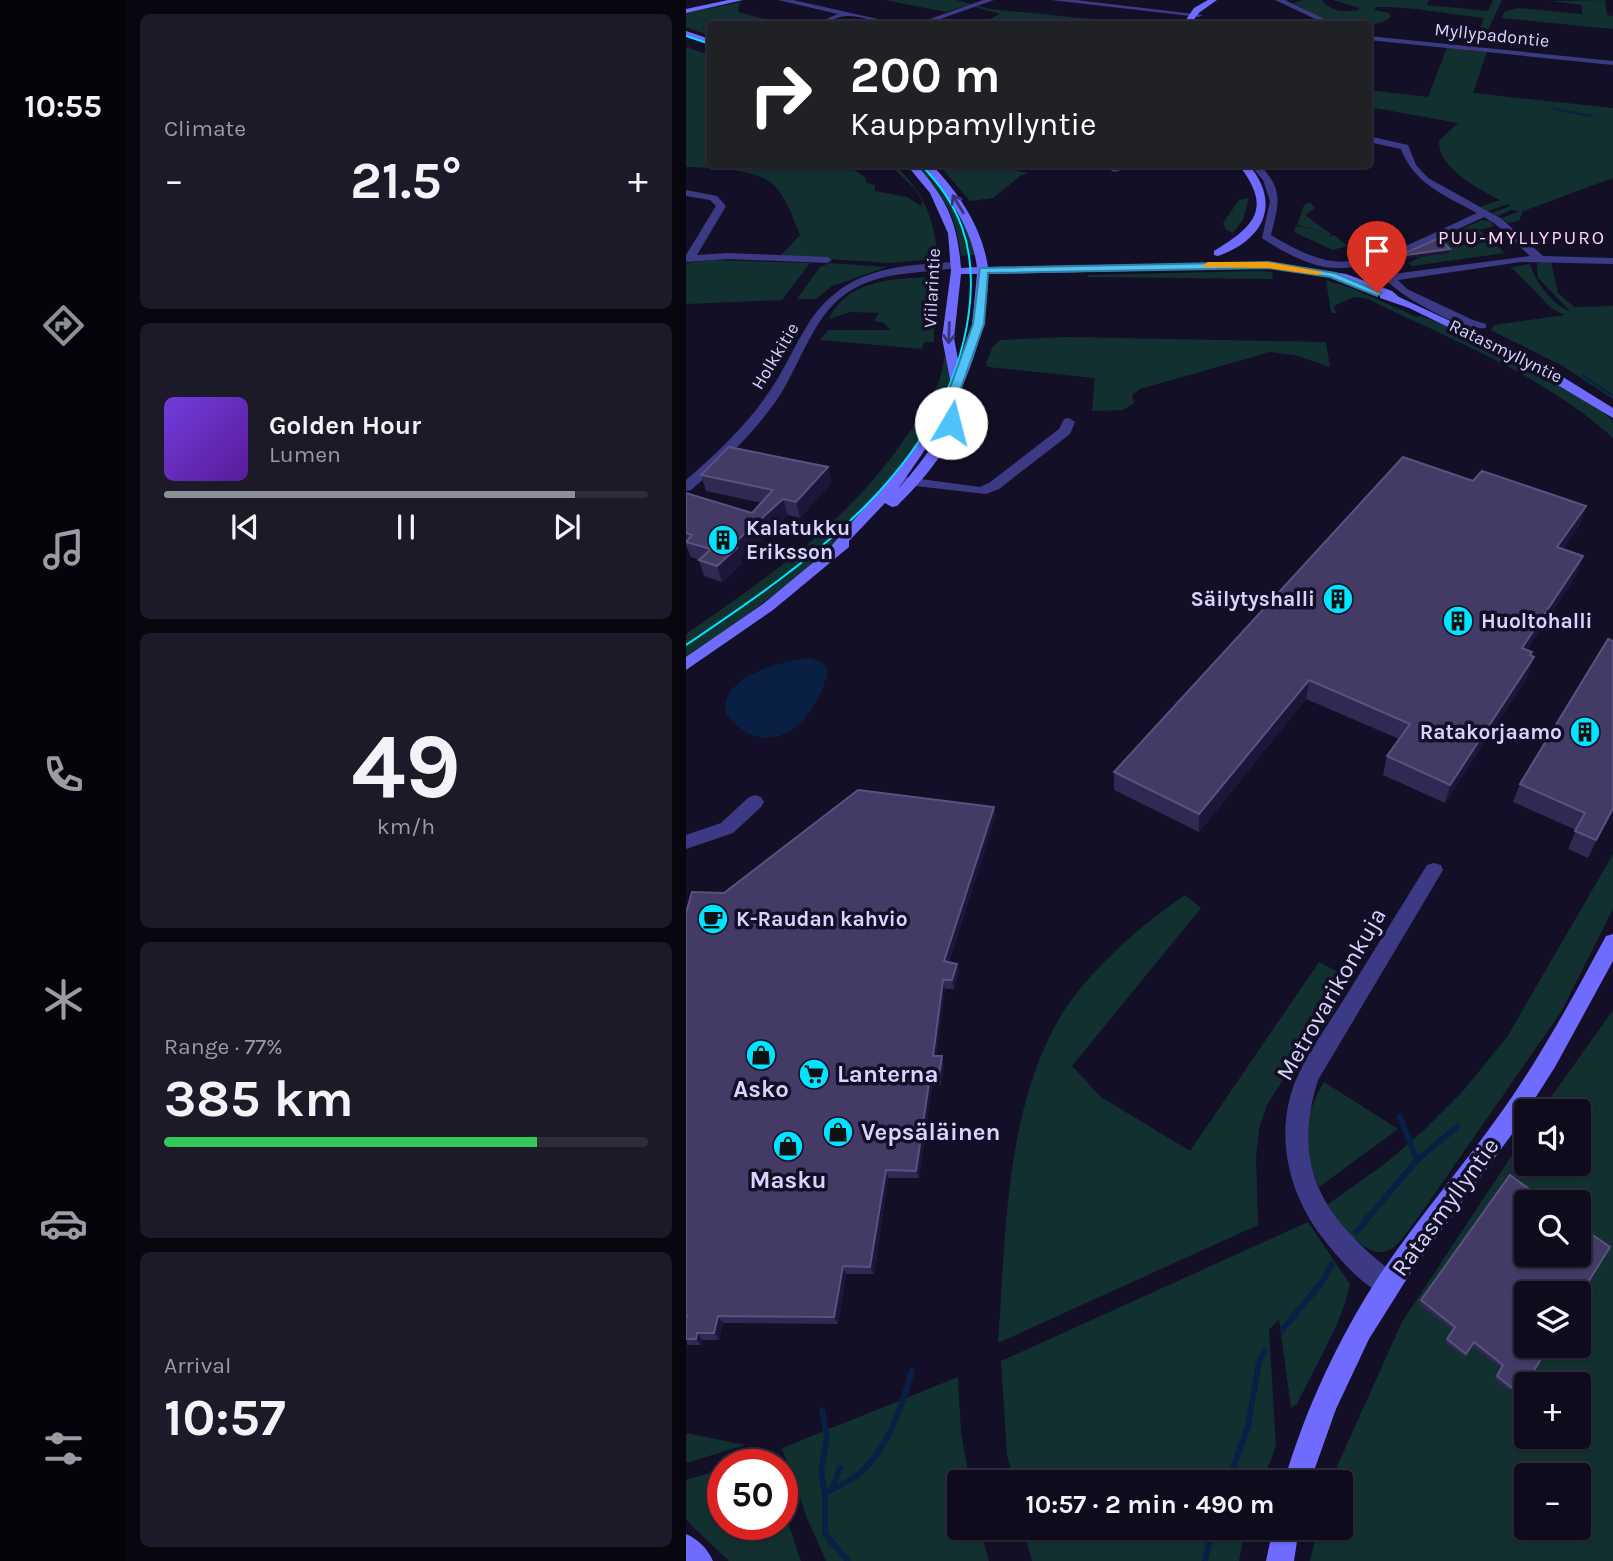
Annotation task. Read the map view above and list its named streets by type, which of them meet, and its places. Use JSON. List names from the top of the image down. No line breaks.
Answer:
{"streets":{"main road":["Viilarintie","Ratasmyllyntie"],"street":["Myllypadontie","Holkkitie","Metrovarikonkuja"]},"crossings":[["Viilarintie","Holkkitie"],["Ratasmyllyntie","Metrovarikonkuja"]],"districts":["PUU-MYLLYPURO"],"places":{"building":["Kalatukku Eriksson","Säilytyshalli","Huoltohalli","Ratakorjaamo"],"cafe":["K-Raudan kahvio"],"shop":["Asko","Vepsäläinen","Masku"],"supermarket":["Lanterna"]},"page":{"tabs":"10:55","tile":["Climate",["49","km/h"],["Range · 77%","385 km"],["Arrival","10:57"]],"turn":["200 m","Kauppamyllyntie"],"heat":["−","21.5°","+"],"song":["Golden Hour","Lumen"],"map_buttons":["+","−"],"limit":"50","trip":"10:57 · 2 min · 490 m"}}
